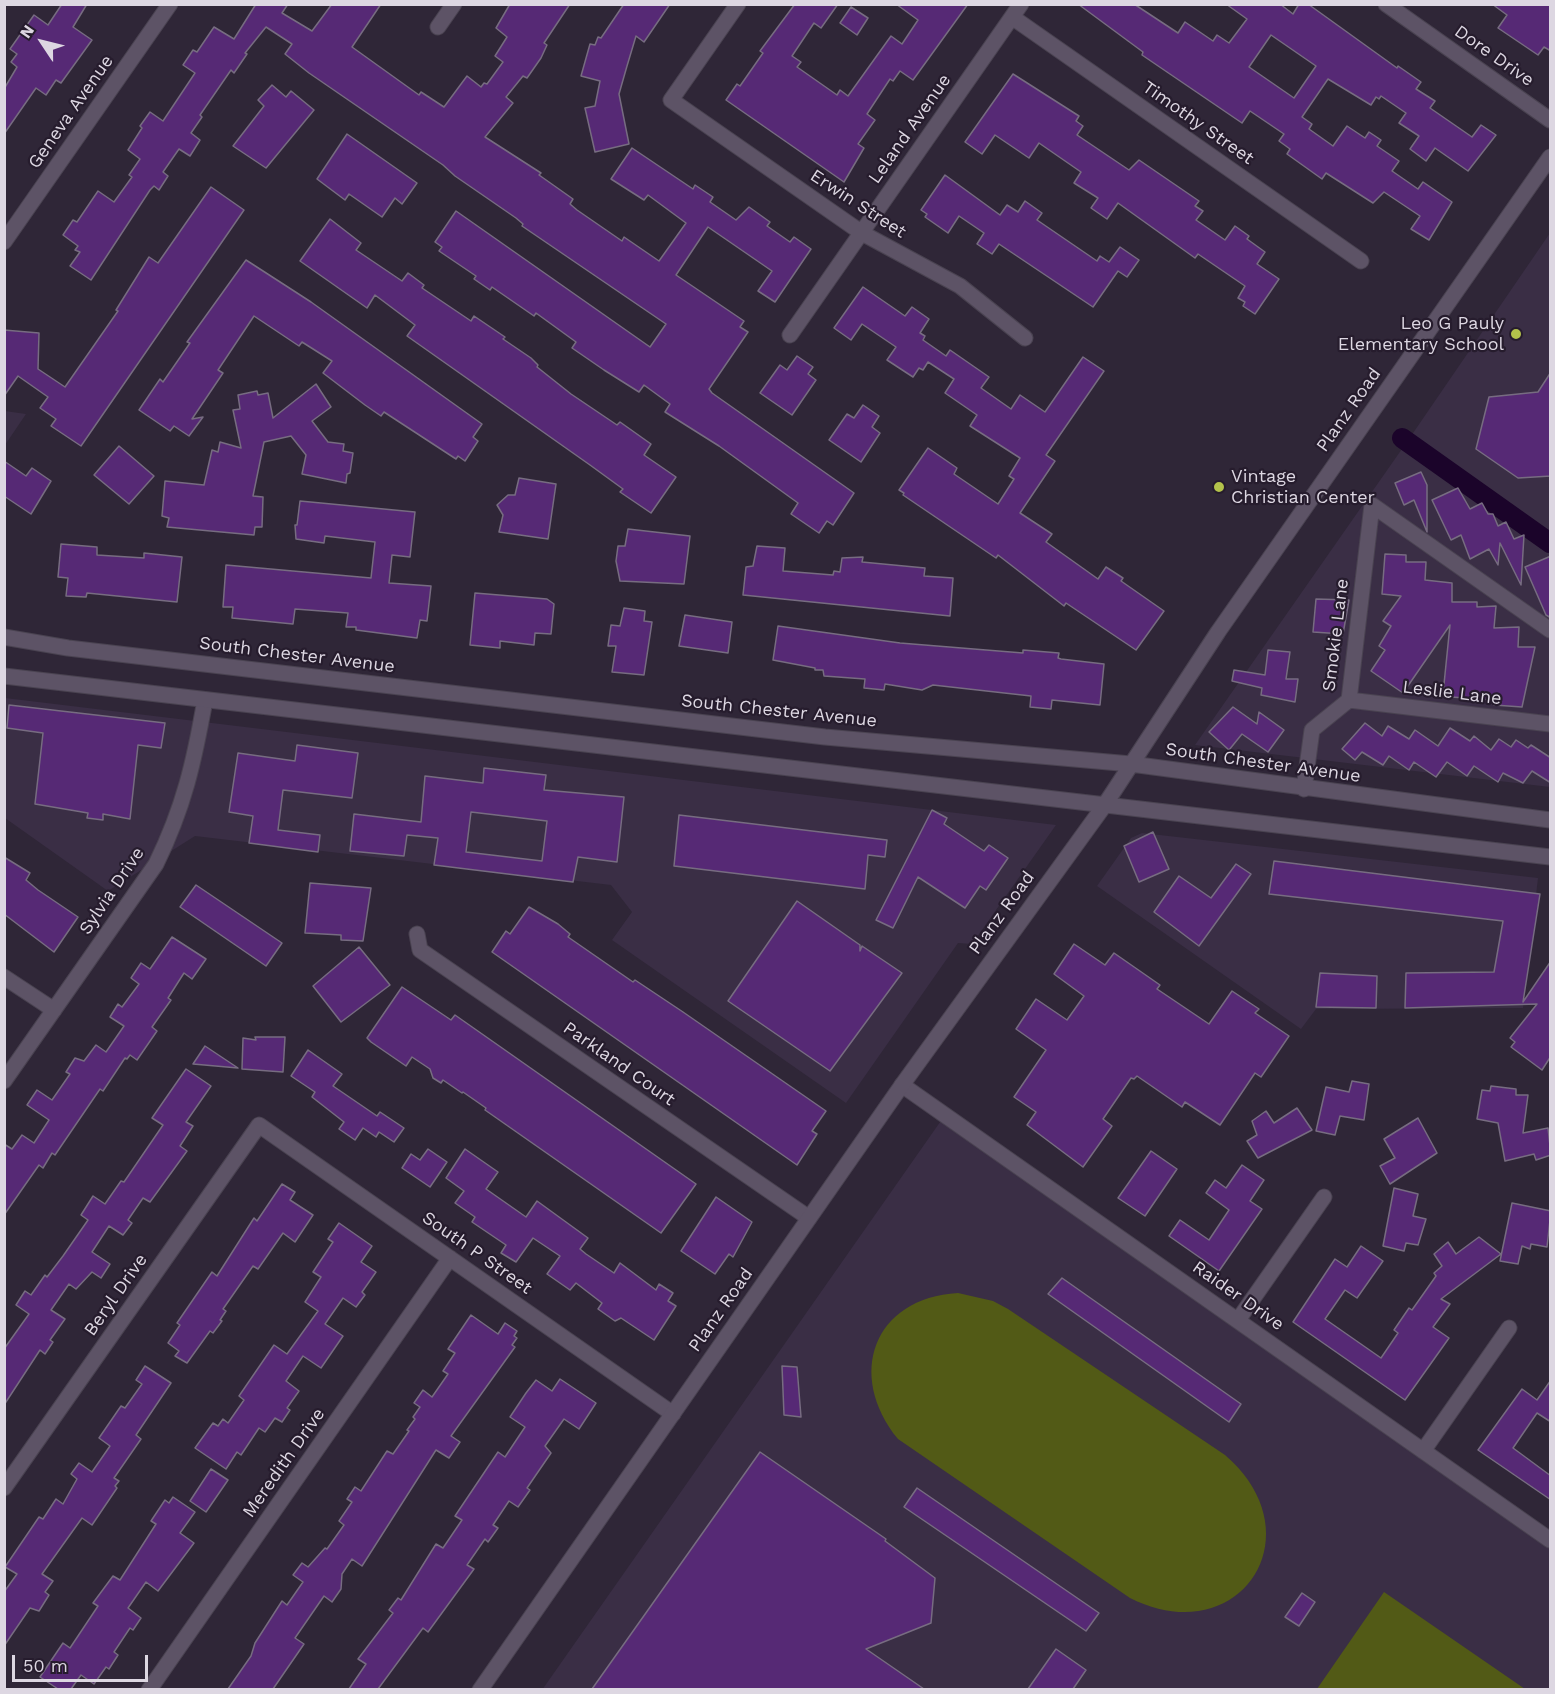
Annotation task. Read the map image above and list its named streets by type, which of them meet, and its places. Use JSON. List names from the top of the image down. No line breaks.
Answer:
{"streets":{"street":["Dore Drive","Geneva Avenue","Timothy Street","Leland Avenue","Erwin Street","Planz Road","Smokie Lane","South Chester Avenue","Leslie Lane","Sylvia Drive","Parkland Court","South P Street","Beryl Drive","Raider Drive","Meredith Drive"]},"crossings":[["Timothy Street","Leland Avenue"],["Leland Avenue","Erwin Street"],["Planz Road","South Chester Avenue"],["Planz Road","Parkland Court"],["Planz Road","South P Street"],["Planz Road","Raider Drive"],["Smokie Lane","South Chester Avenue"],["Smokie Lane","Leslie Lane"],["South P Street","Beryl Drive"],["South P Street","Meredith Drive"]],"places":["Leo G Pauly Elementary School","Vintage Christian Center"],"scale_bar":"50 m","north":"top left"}
